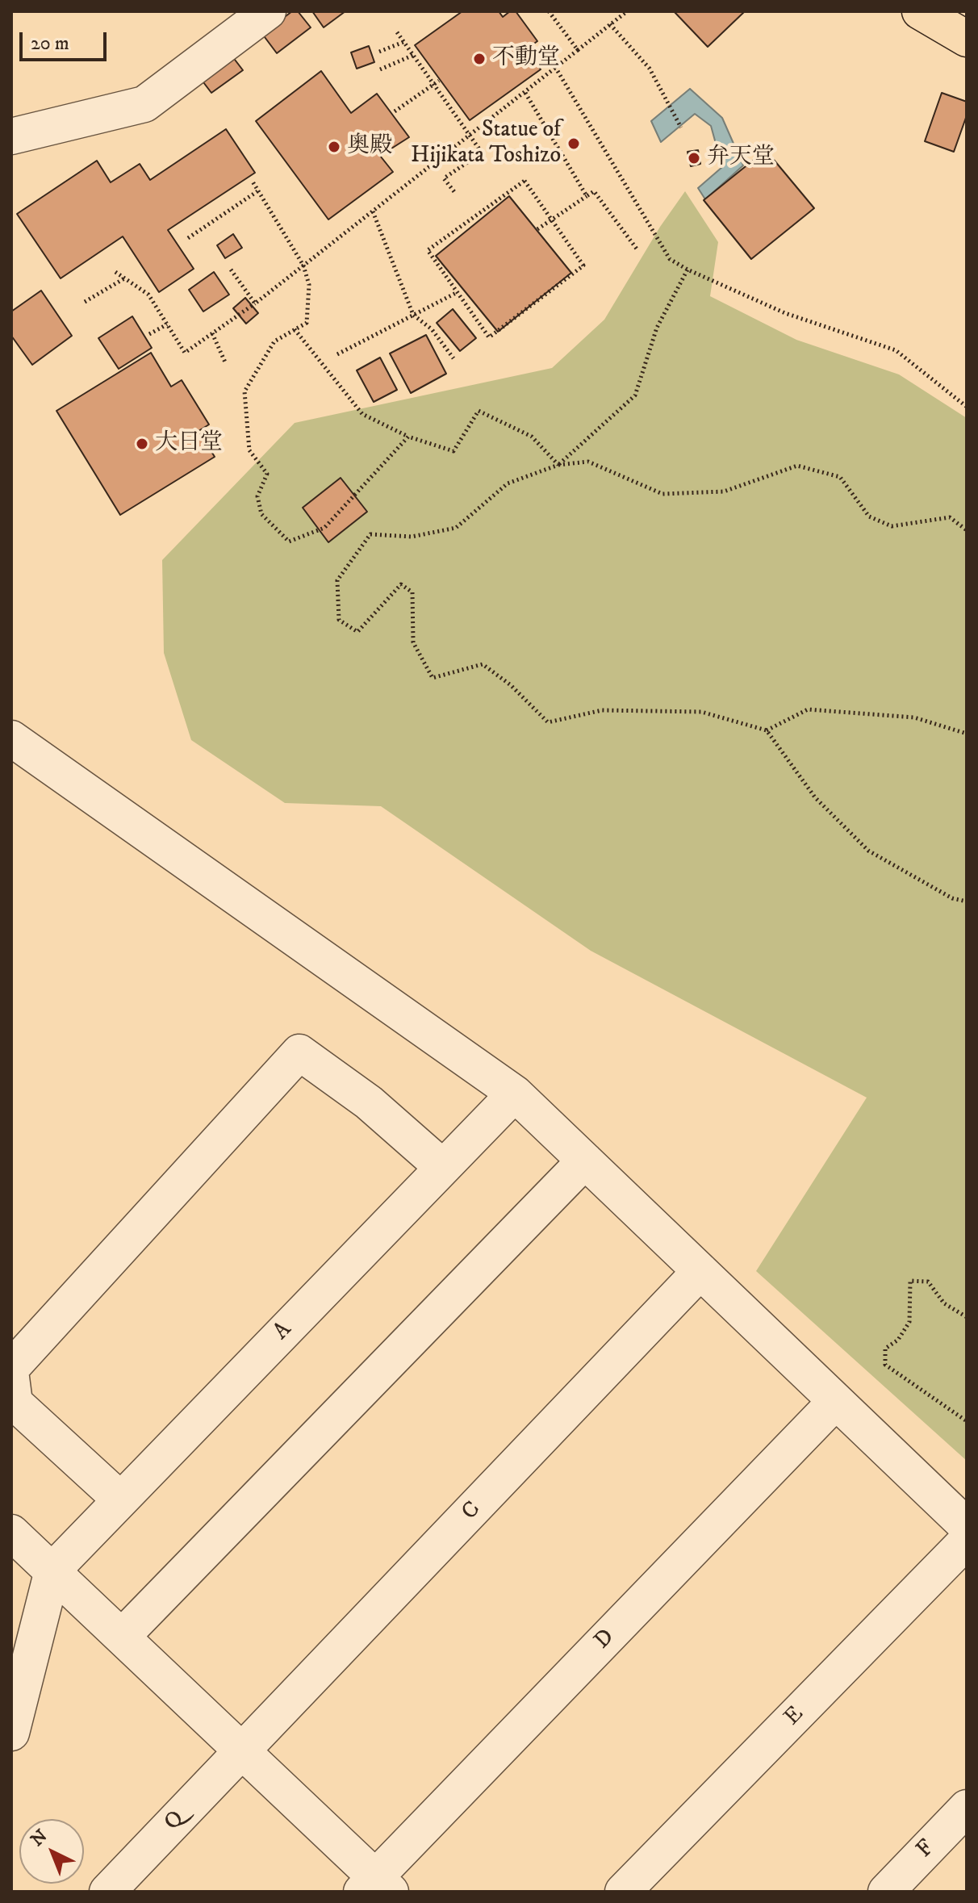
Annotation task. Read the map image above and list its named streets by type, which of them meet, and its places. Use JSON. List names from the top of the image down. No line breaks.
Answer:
{"streets":{"street":["A","C","D","E","Q","F"]},"crossings":[["C","Q"]],"places":["不動堂","Statue of Hijikata Toshizo","奥殿","弁天堂","大日堂"],"scale_bar":"20 m","north":"top left"}
